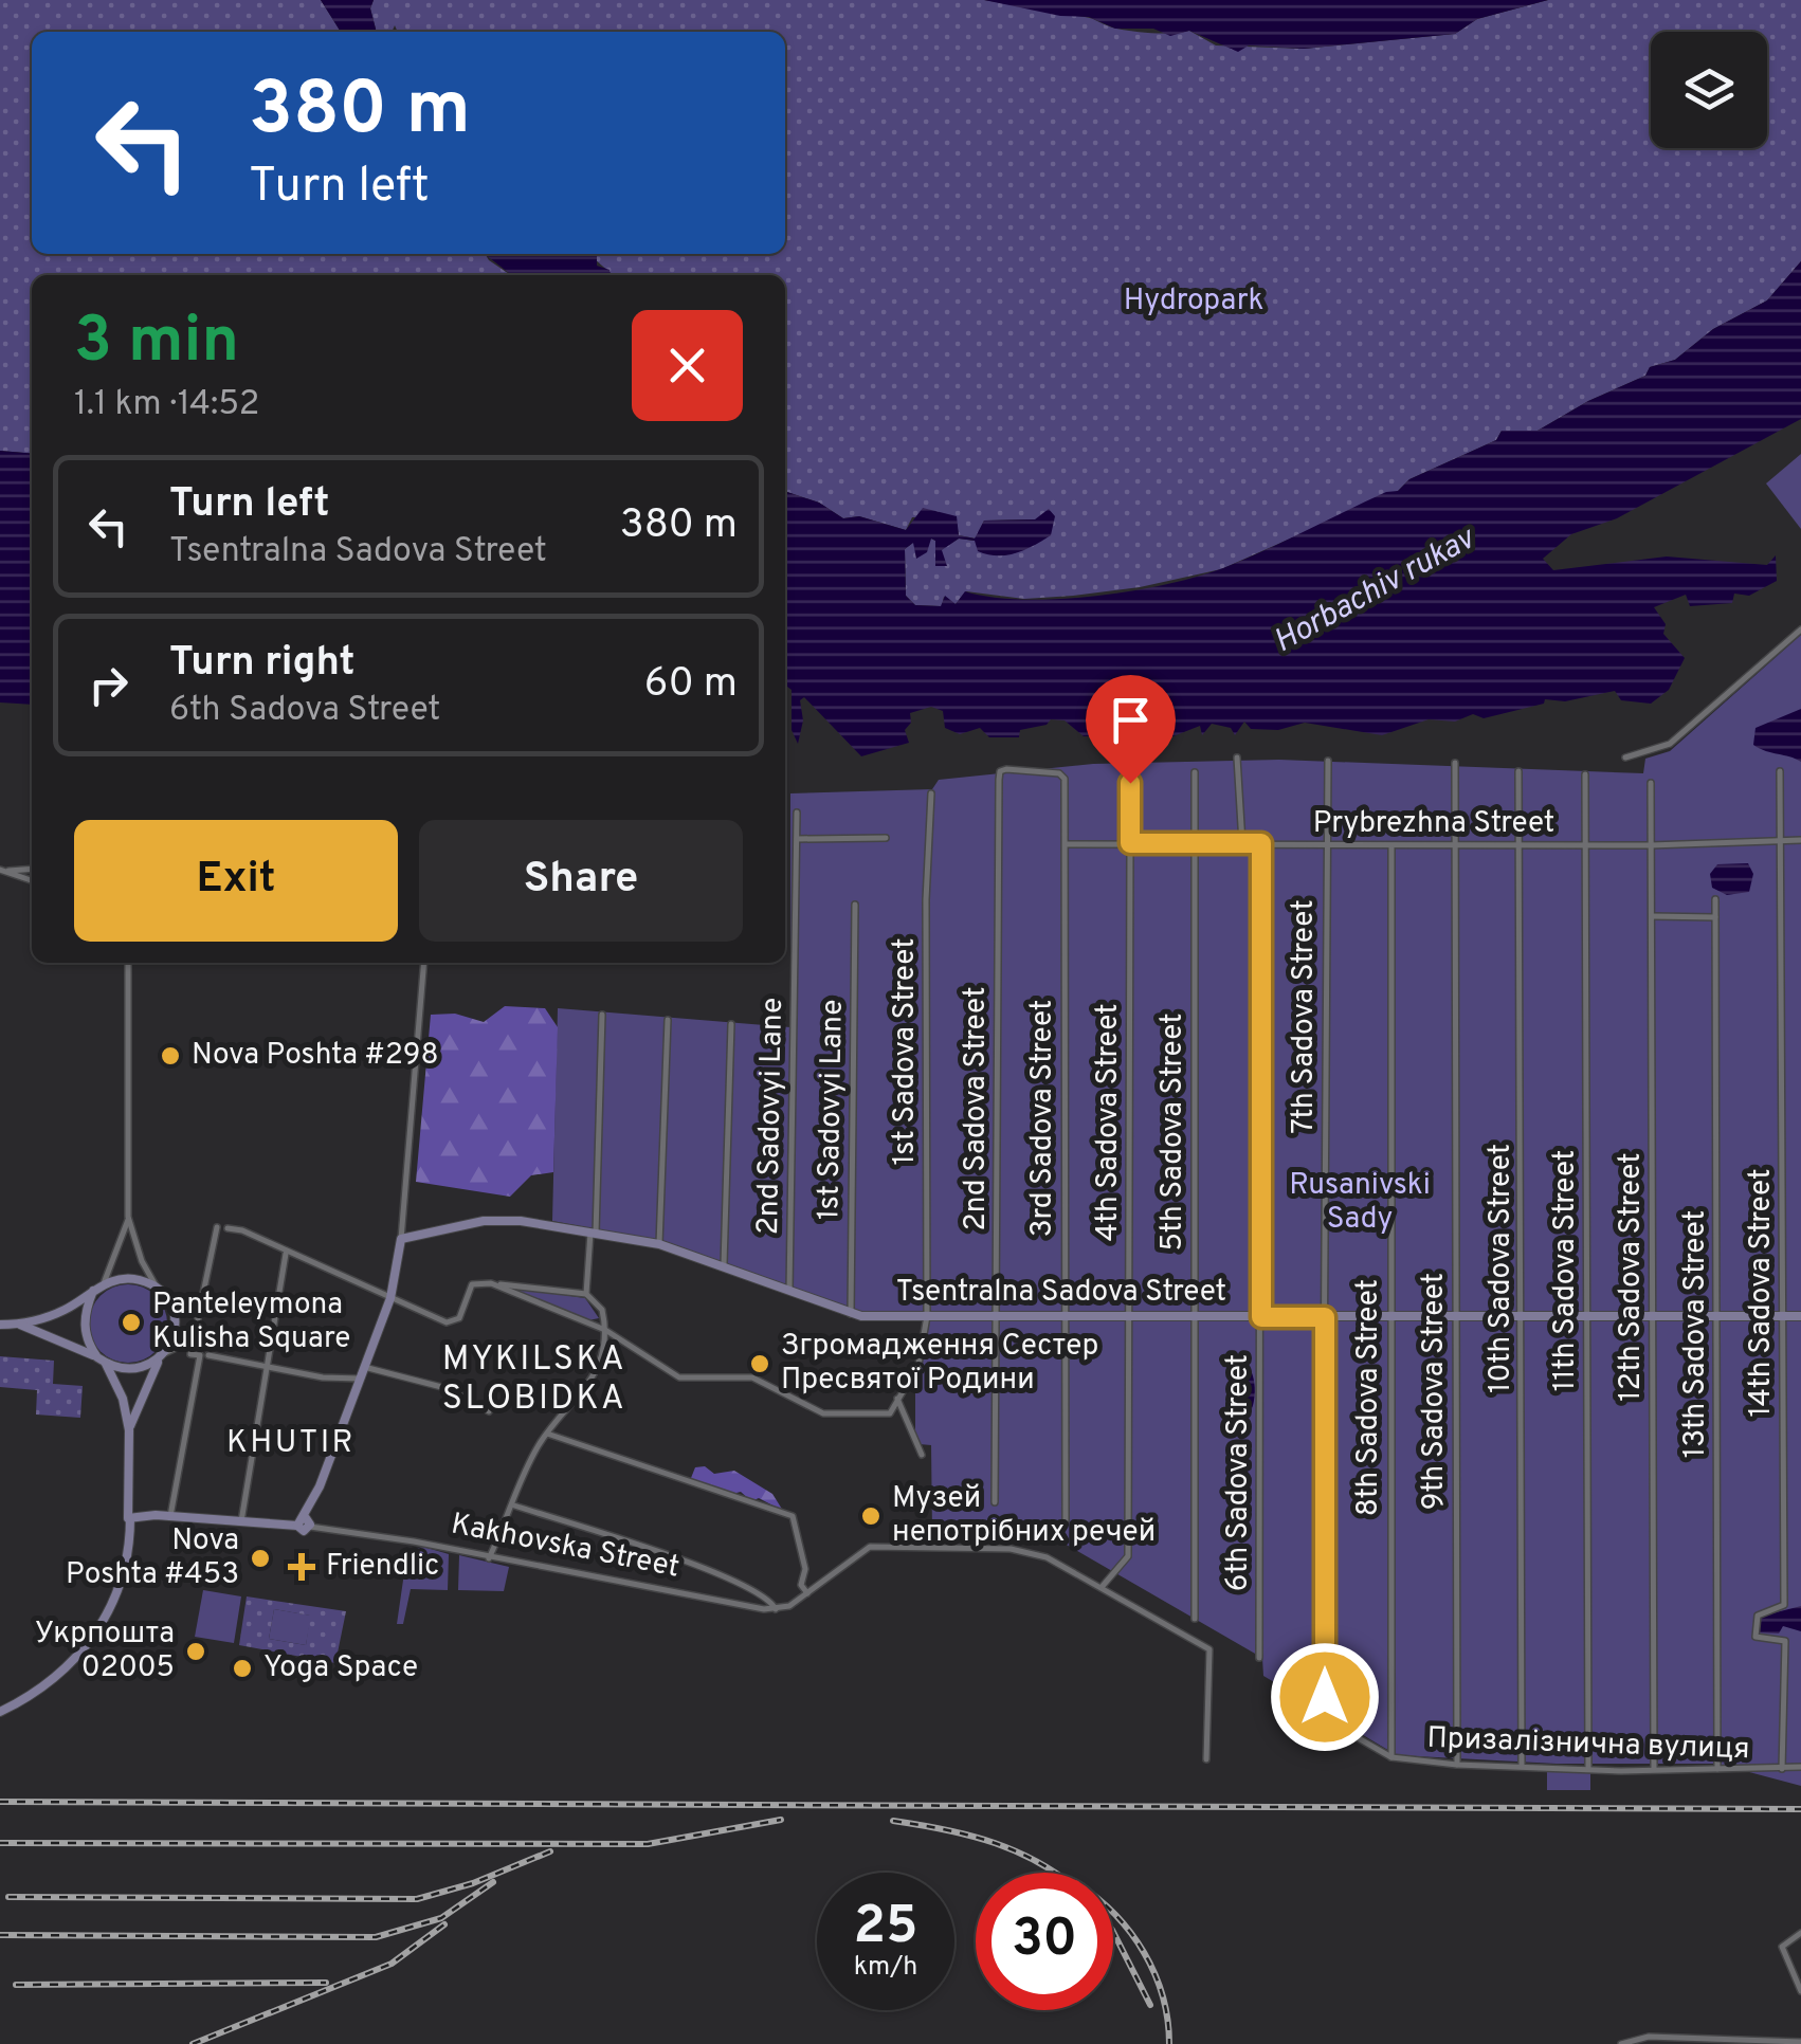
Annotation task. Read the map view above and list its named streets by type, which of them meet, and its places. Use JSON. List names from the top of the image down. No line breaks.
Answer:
{"streets":{"main road":["Tsentralna Sadova Street","Kakhovska Street"],"street":["Prybrezhna Street","7th Sadova Street","2nd Sadova Street","1st Sadovyi Lane","2nd Sadovyi Lane","3rd Sadova Street","4th Sadova Street","5th Sadova Street","10th Sadova Street","11th Sadova Street","12th Sadova Street","14th Sadova Street","13th Sadova Street","9th Sadova Street","8th Sadova Street","6th Sadova Street","Призалізнична вулиця"]},"crossings":[["Prybrezhna Street","7th Sadova Street"],["Prybrezhna Street","3rd Sadova Street"],["Prybrezhna Street","4th Sadova Street"],["Prybrezhna Street","5th Sadova Street"],["Prybrezhna Street","10th Sadova Street"],["Prybrezhna Street","11th Sadova Street"],["Prybrezhna Street","12th Sadova Street"],["Prybrezhna Street","14th Sadova Street"],["Prybrezhna Street","9th Sadova Street"],["Prybrezhna Street","8th Sadova Street"],["Prybrezhna Street","6th Sadova Street"],["7th Sadova Street","Tsentralna Sadova Street"],["7th Sadova Street","Призалізнична вулиця"],["2nd Sadova Street","3rd Sadova Street"],["2nd Sadova Street","Tsentralna Sadova Street"],["1st Sadovyi Lane","Tsentralna Sadova Street"],["2nd Sadovyi Lane","Tsentralna Sadova Street"],["3rd Sadova Street","Tsentralna Sadova Street"],["4th Sadova Street","Tsentralna Sadova Street"],["5th Sadova Street","Tsentralna Sadova Street"],["10th Sadova Street","Tsentralna Sadova Street"],["10th Sadova Street","Призалізнична вулиця"],["11th Sadova Street","Tsentralna Sadova Street"],["11th Sadova Street","Призалізнична вулиця"],["12th Sadova Street","Tsentralna Sadova Street"],["12th Sadova Street","Призалізнична вулиця"],["Tsentralna Sadova Street","14th Sadova Street"],["Tsentralna Sadova Street","13th Sadova Street"],["Tsentralna Sadova Street","9th Sadova Street"],["Tsentralna Sadova Street","8th Sadova Street"],["Tsentralna Sadova Street","6th Sadova Street"],["14th Sadova Street","Призалізнична вулиця"],["13th Sadova Street","Призалізнична вулиця"],["9th Sadova Street","Призалізнична вулиця"],["8th Sadova Street","Призалізнична вулиця"]],"districts":["MYKILSKA SLOBIDKA","KHUTIR"],"water":["Horbachiv rukav"],"parks":["Hydropark","Rusanivski Sady"],"places":{"other":["Nova Poshta #298","Panteleymona Kulisha Square","Згромадження Сестер Пресвятої Родини","Музей непотрібних речей","Nova Poshta #453","Укрпошта 02005","Yoga Space"],"health":["Friendlic"]},"page":{"turn":["380 m","Turn left"],"heading":["3 min","1.1 km · 14:52"],"list":[{"name":"Turn left","note":"Tsentralna Sadova Street","value":"380 m"},{"name":"Turn right","note":"6th Sadova Street","value":"60 m"}],"buttons":["Exit","Share"],"speed":"25 km/h","limit":"30"}}
